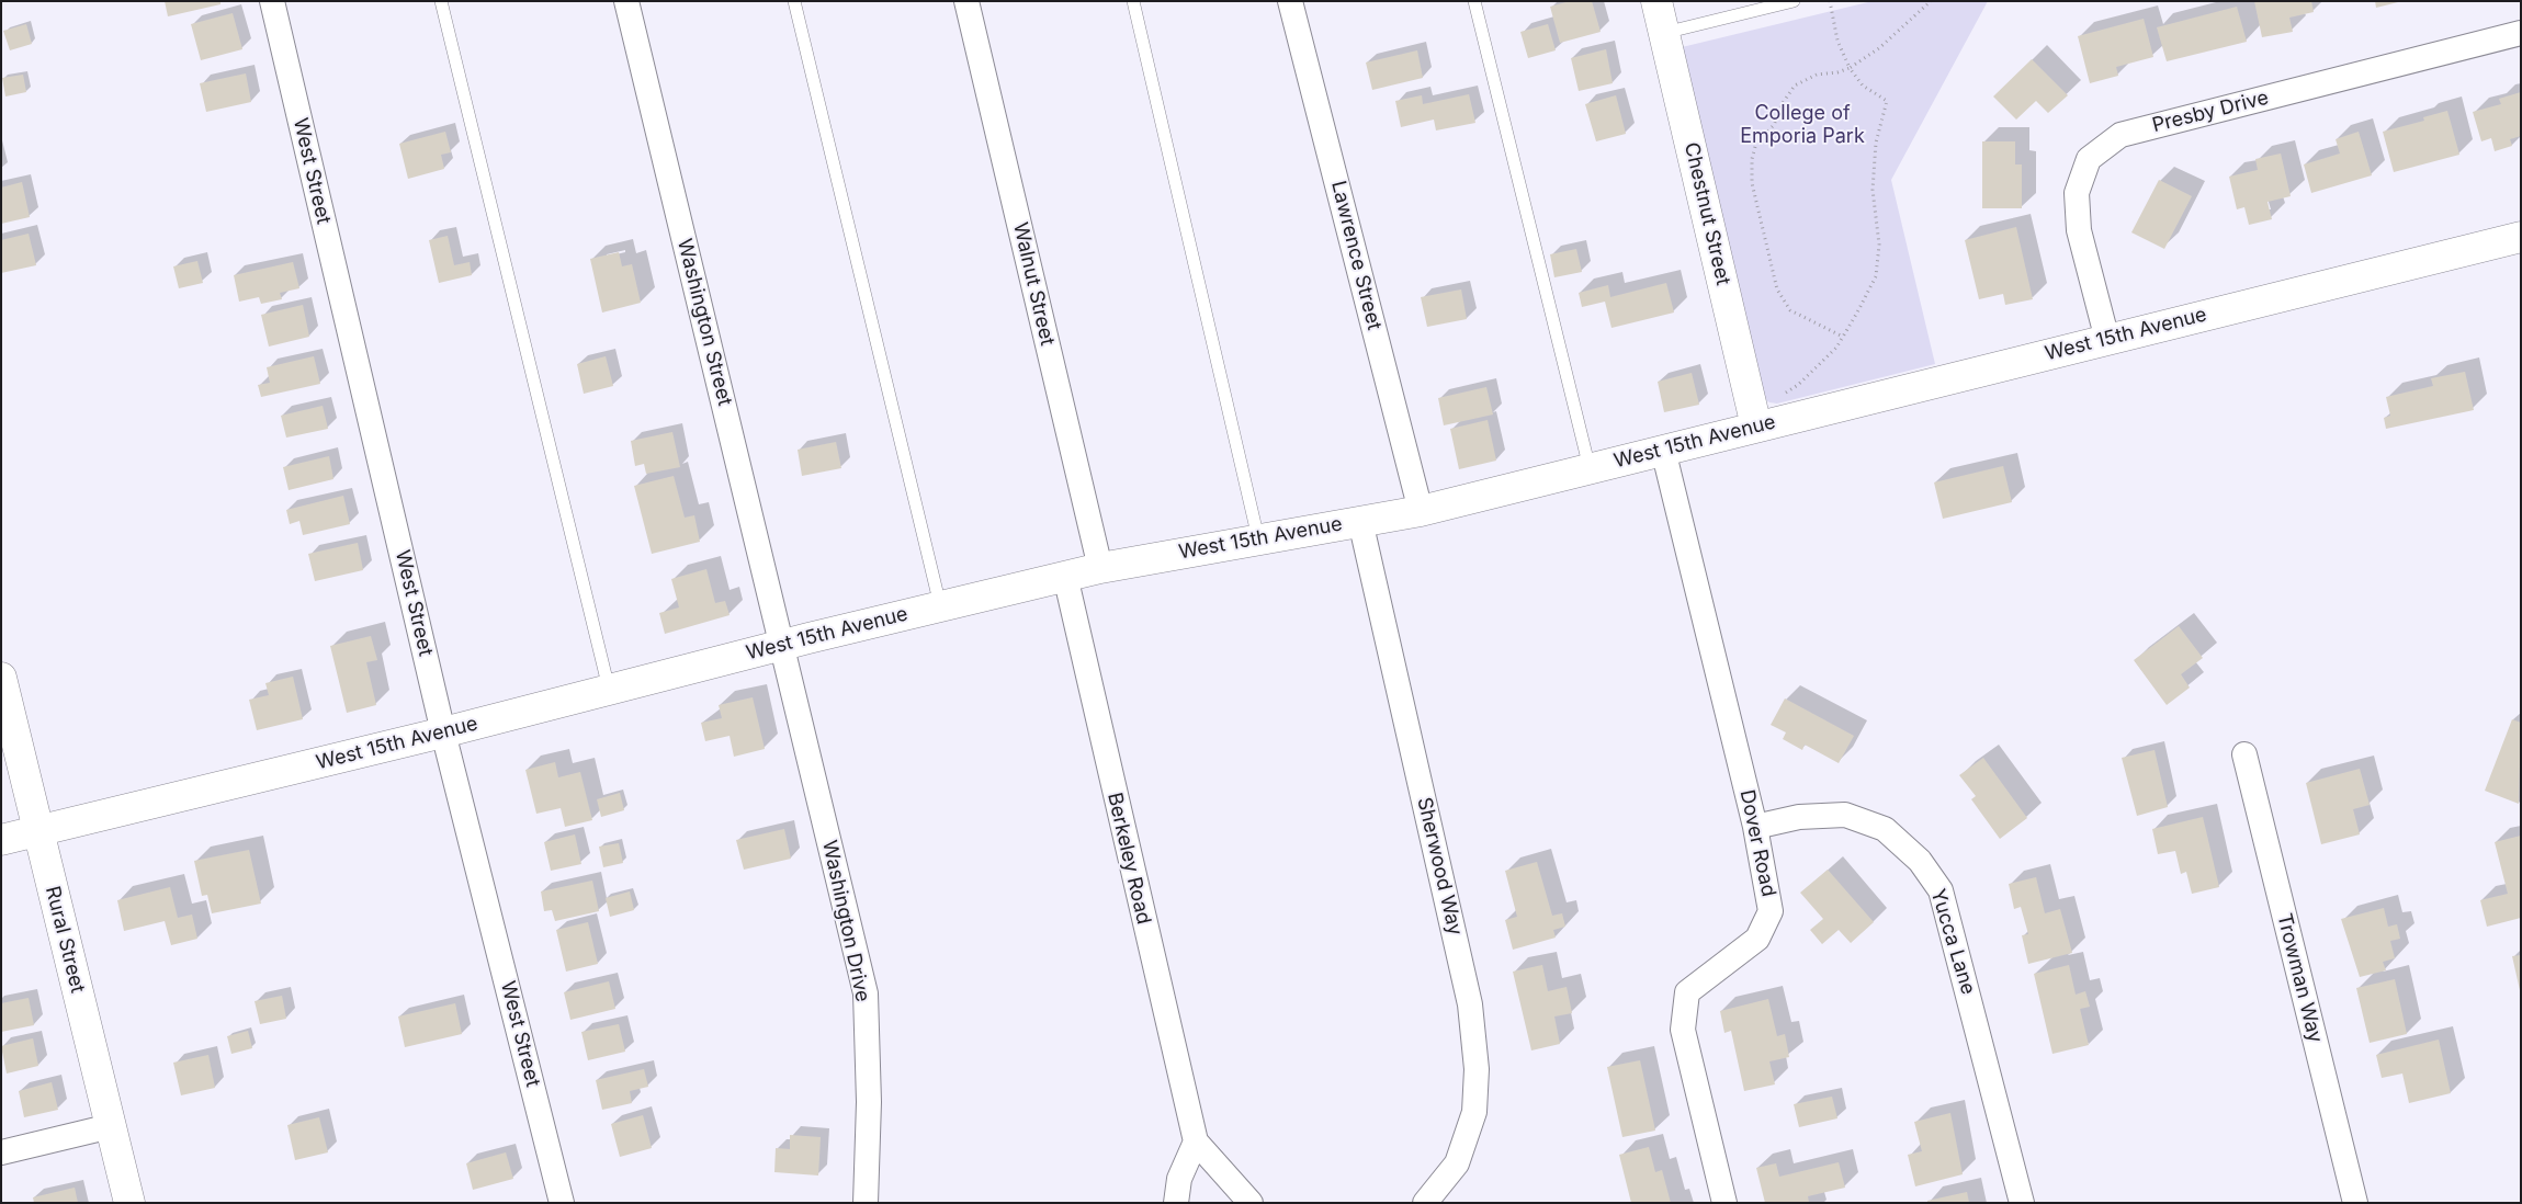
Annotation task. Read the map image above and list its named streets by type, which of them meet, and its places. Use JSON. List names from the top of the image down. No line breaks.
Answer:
{"streets":{"street":["Presby Drive","West Street","Chestnut Street","Lawrence Street","Walnut Street","Washington Street","West 15th Avenue","Dover Road","Berkeley Road","Sherwood Way","Washington Drive","Rural Street","Yucca Lane","Trowman Way"]},"crossings":[["Presby Drive","West 15th Avenue"],["West Street","West 15th Avenue"],["Chestnut Street","West 15th Avenue"],["Lawrence Street","West 15th Avenue"],["Walnut Street","West 15th Avenue"],["Washington Street","West 15th Avenue"],["Washington Street","Washington Drive"],["West 15th Avenue","Dover Road"],["West 15th Avenue","Berkeley Road"],["West 15th Avenue","Sherwood Way"],["West 15th Avenue","Washington Drive"],["West 15th Avenue","Rural Street"],["Dover Road","Yucca Lane"]],"parks":["College of Emporia Park"]}
